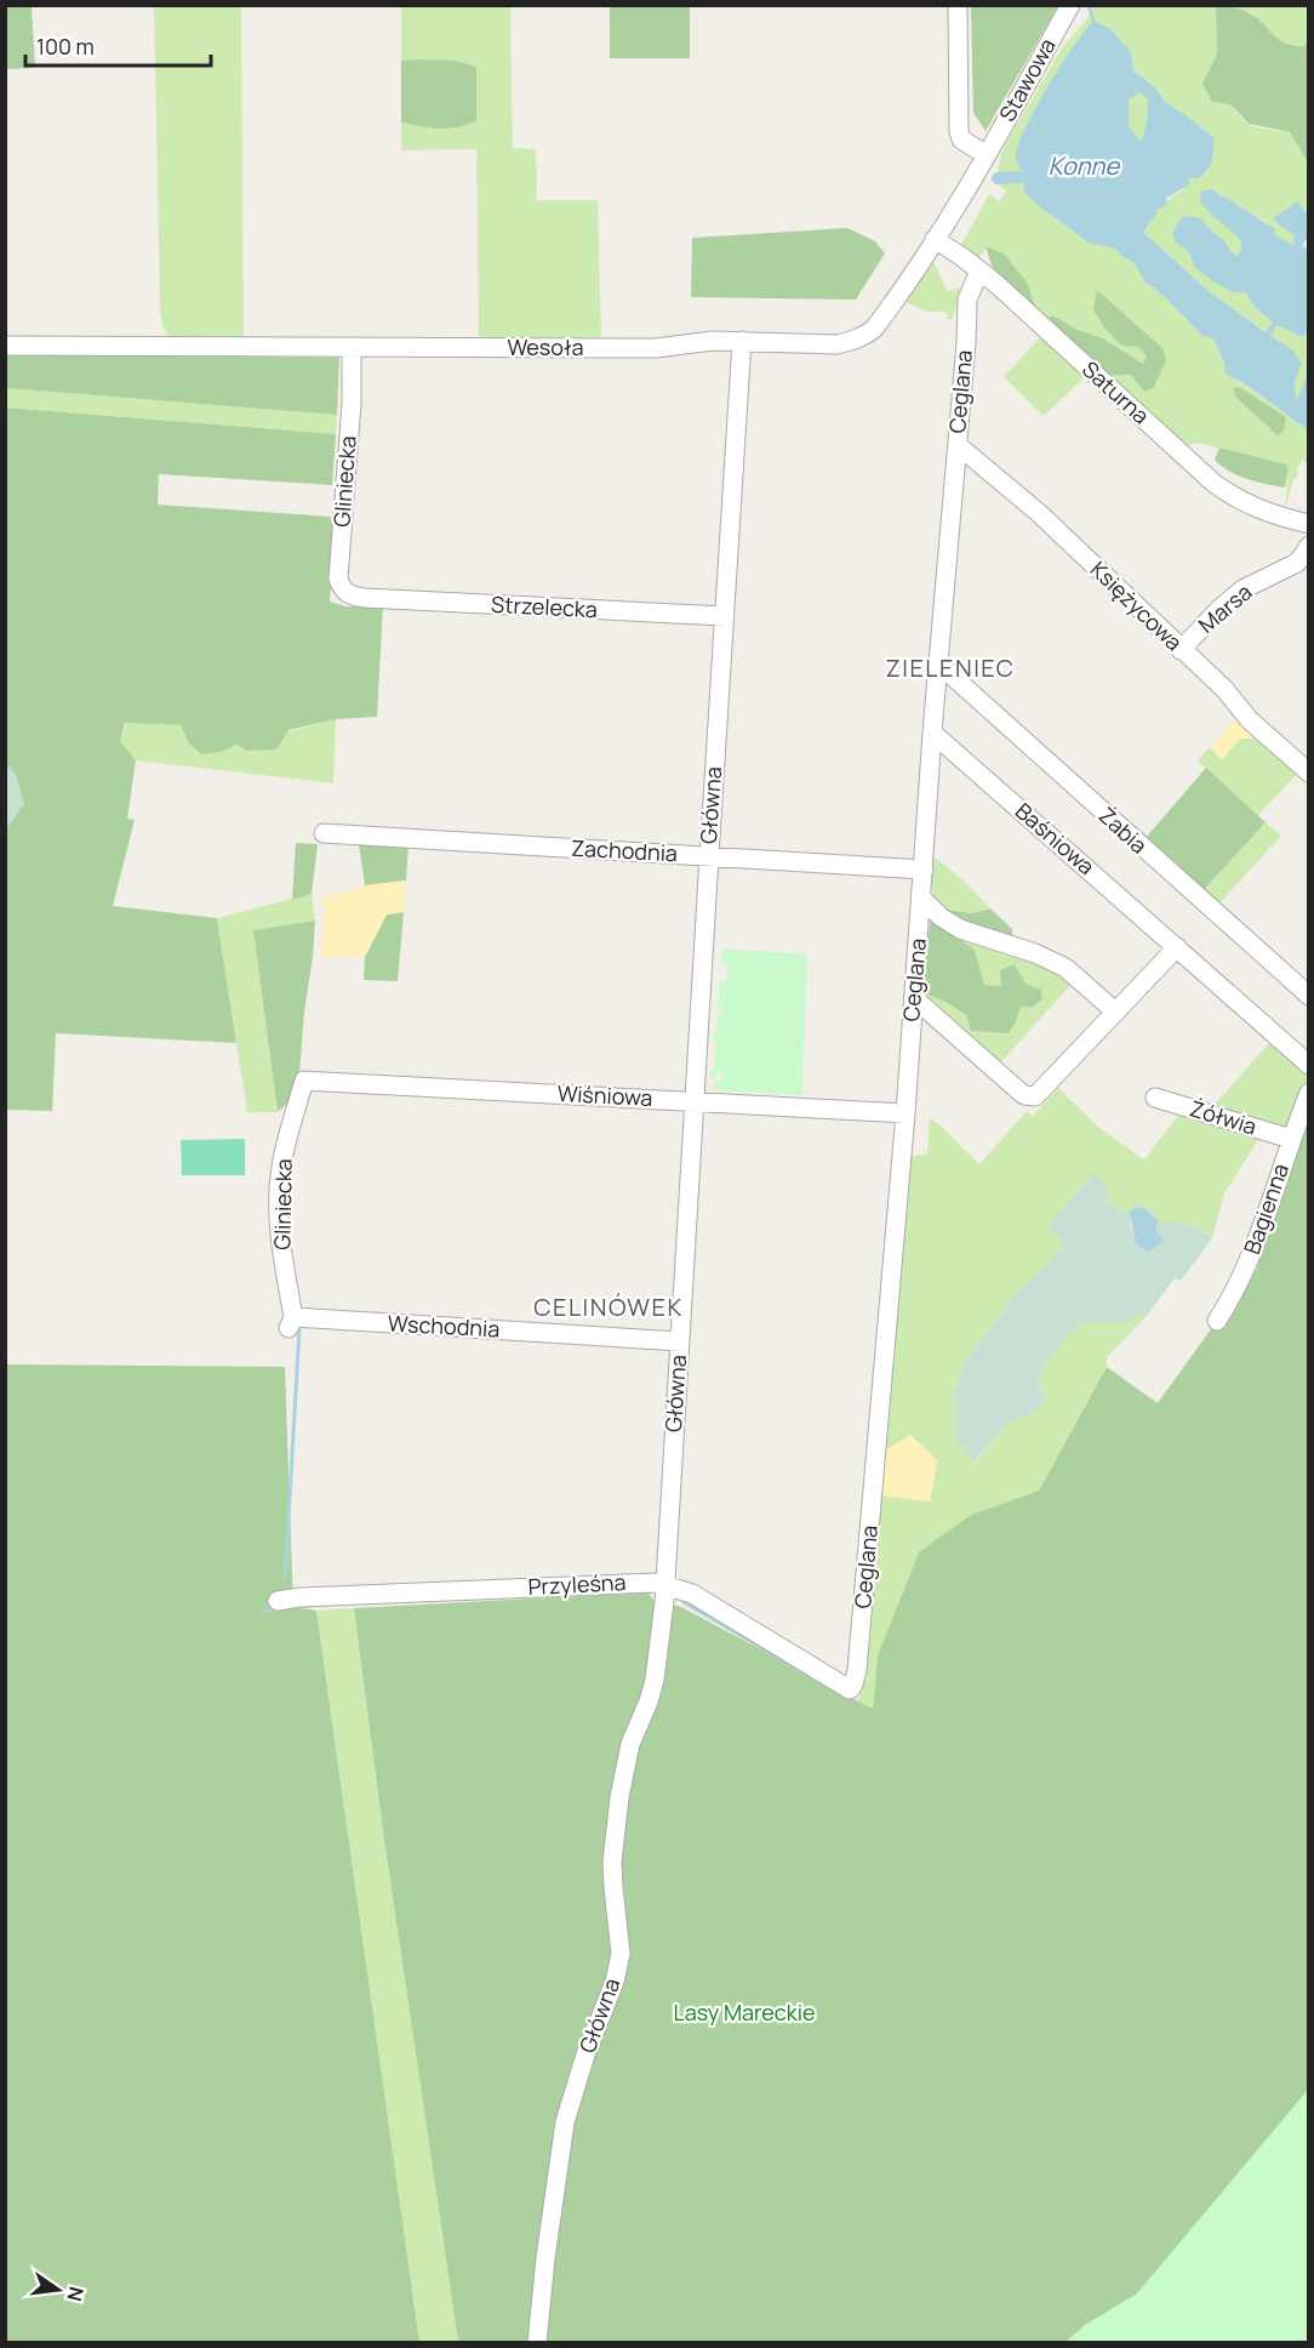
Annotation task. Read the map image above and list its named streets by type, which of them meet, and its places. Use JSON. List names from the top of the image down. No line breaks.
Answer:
{"streets":{"street":["Stawowa","Wesoła","Ceglana","Saturna","Gliniecka","Księżycowa","Strzelecka","Marsa","Główna","Żabia","Baśniowa","Zachodnia","Wiśniowa","Żółwia","Bagienna","Wschodnia","Przyleśna"]},"crossings":[["Stawowa","Wesoła"],["Wesoła","Saturna"],["Wesoła","Gliniecka"],["Wesoła","Główna"],["Ceglana","Saturna"],["Ceglana","Księżycowa"],["Ceglana","Żabia"],["Ceglana","Baśniowa"],["Ceglana","Zachodnia"],["Ceglana","Wiśniowa"],["Ceglana","Przyleśna"],["Gliniecka","Strzelecka"],["Gliniecka","Wiśniowa"],["Gliniecka","Wschodnia"],["Księżycowa","Marsa"],["Strzelecka","Główna"],["Główna","Zachodnia"],["Główna","Wiśniowa"],["Główna","Wschodnia"],["Główna","Przyleśna"],["Żółwia","Bagienna"]],"districts":["ZIELENIEC","CELINÓWEK"],"water":["Konne"],"parks":["Lasy Mareckie"],"scale_bar":"100 m","north":"right"}
